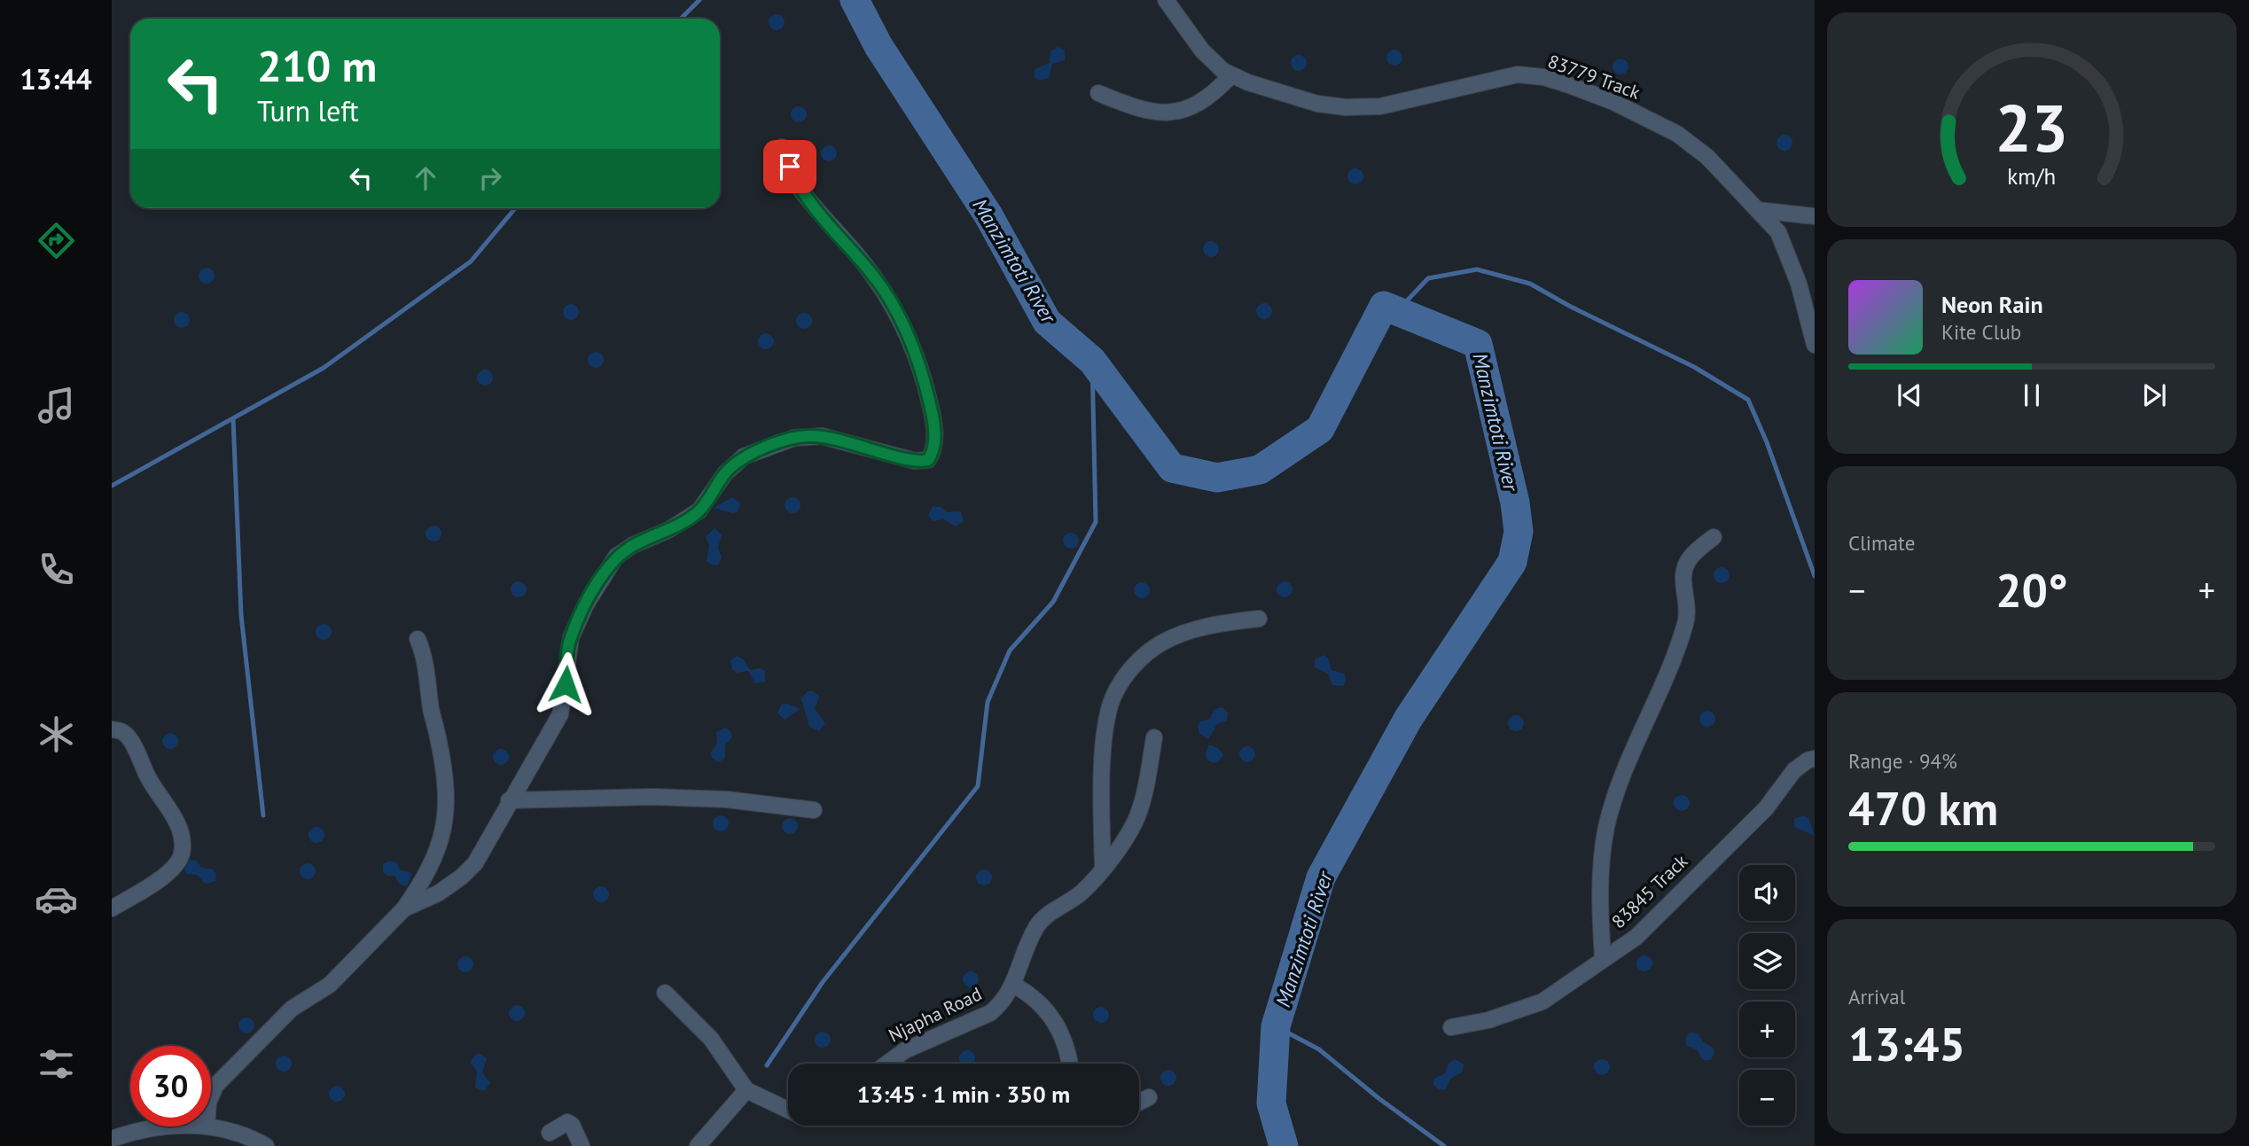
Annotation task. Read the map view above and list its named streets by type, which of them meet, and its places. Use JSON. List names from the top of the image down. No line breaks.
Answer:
{"streets":{"street":["83779 Track","83845 Track","Njapha Road"]},"water":["Manzimtoti River"],"page":{"tabs":"13:44","turn":["210 m","Turn left"],"song":["Neon Rain","Kite Club"],"tile":["Climate",["Range · 94%","470 km"],["Arrival","13:45"]],"heat":["−","20°","+"],"map_buttons":["+","−"],"limit":"30","trip":"13:45 · 1 min · 350 m","gauge":["23","km/h"]}}
